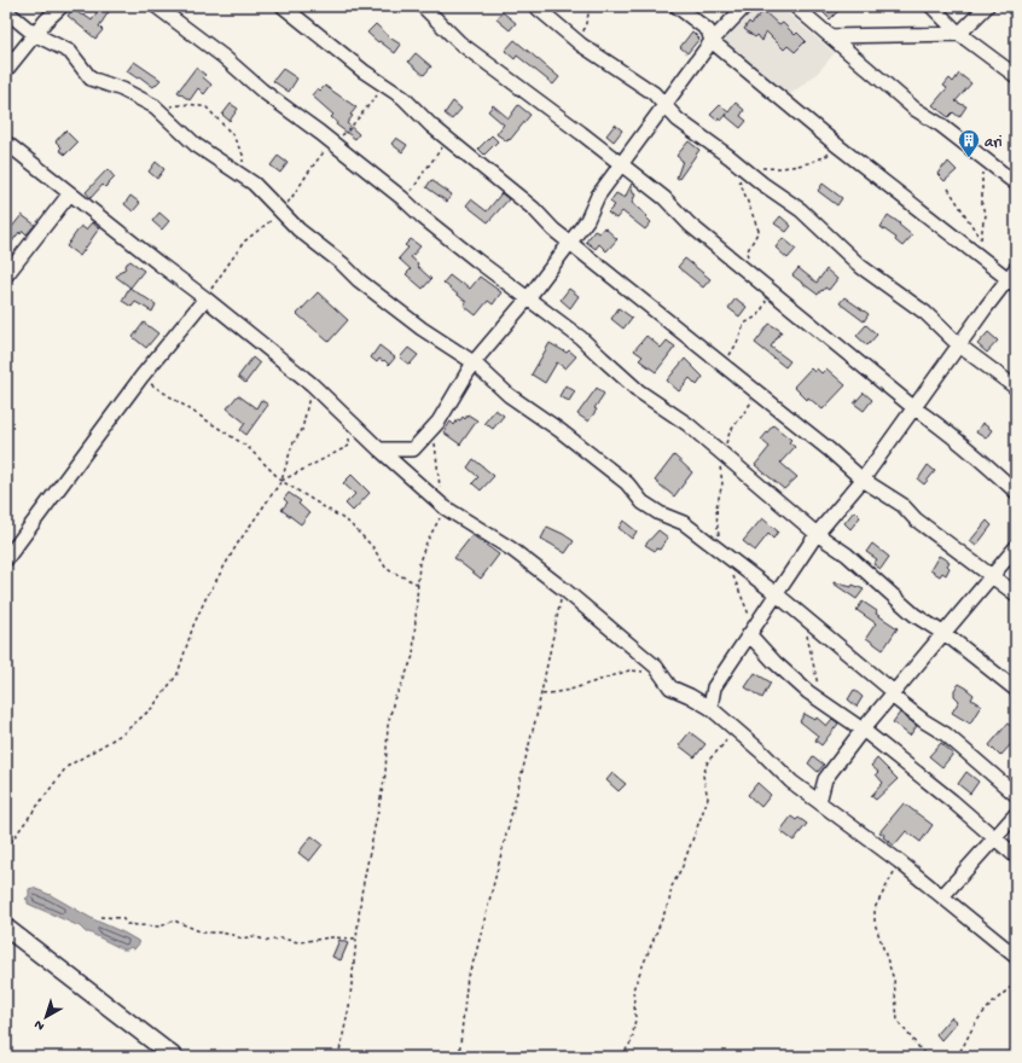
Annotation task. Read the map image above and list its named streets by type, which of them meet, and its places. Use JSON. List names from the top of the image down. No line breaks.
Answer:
{"places":{"building":["ari"]},"north":"bottom left"}
